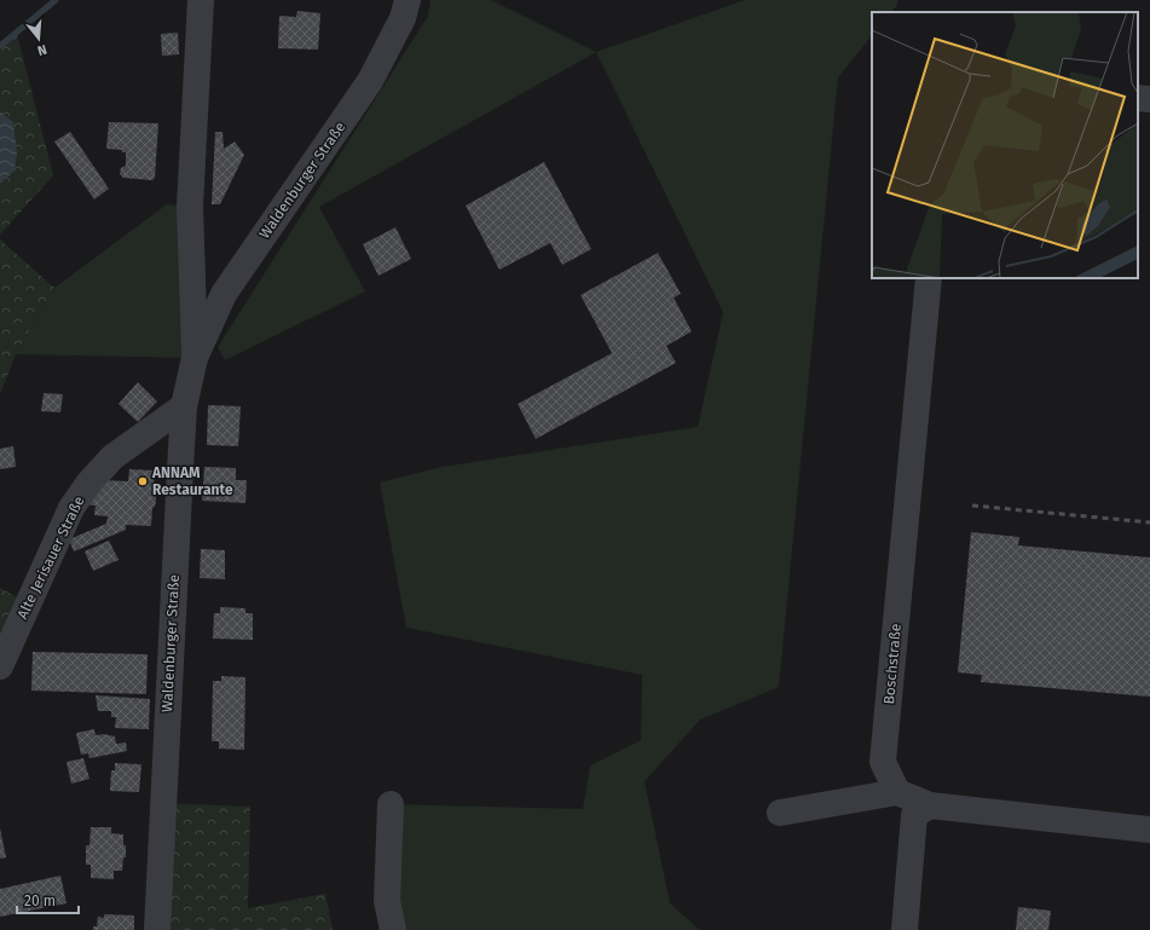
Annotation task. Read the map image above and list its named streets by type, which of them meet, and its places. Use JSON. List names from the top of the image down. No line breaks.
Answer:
{"streets":{"street":["Waldenburger Straße","Alte Jerisauer Straße","Boschstraße"]},"crossings":[["Waldenburger Straße","Alte Jerisauer Straße"]],"places":["ANNAM Restaurante"],"scale_bar":"20 m","north":"bottom"}
